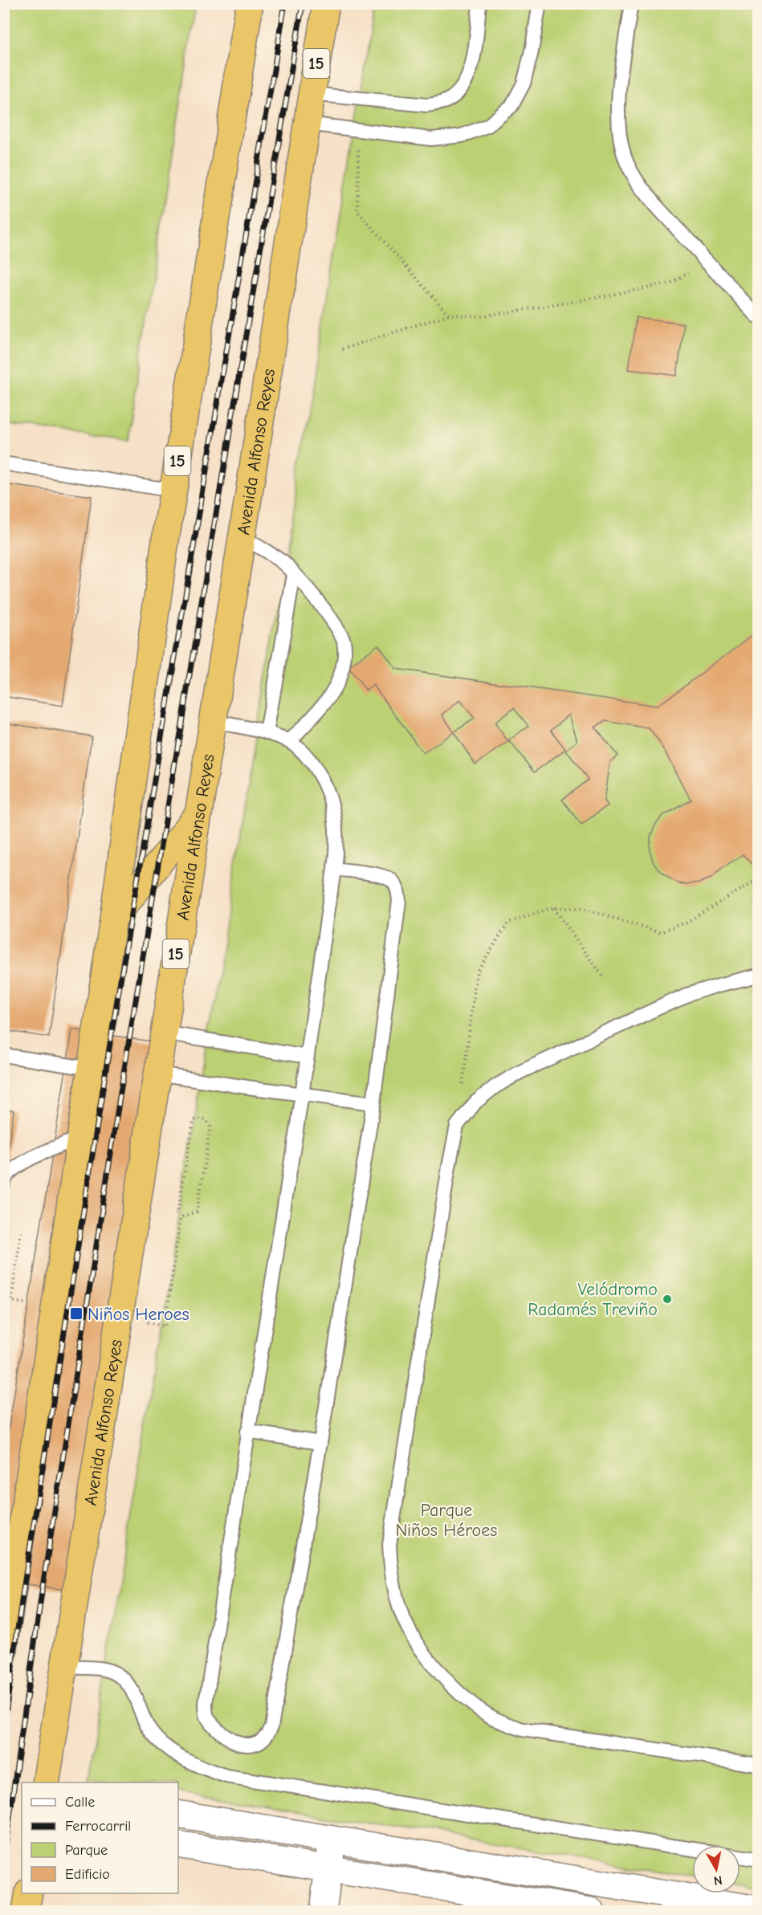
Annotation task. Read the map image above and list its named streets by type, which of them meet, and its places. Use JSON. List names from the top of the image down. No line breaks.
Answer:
{"streets":{"highway":["15","Avenida Alfonso Reyes"]},"parks":["Parque Niños Héroes"],"places":{"other":["Velódromo Radamés Treviño"],"transit":["Niños Heroes"]},"legend":["Calle","Ferrocarril","Parque","Edificio"],"north":"bottom"}
